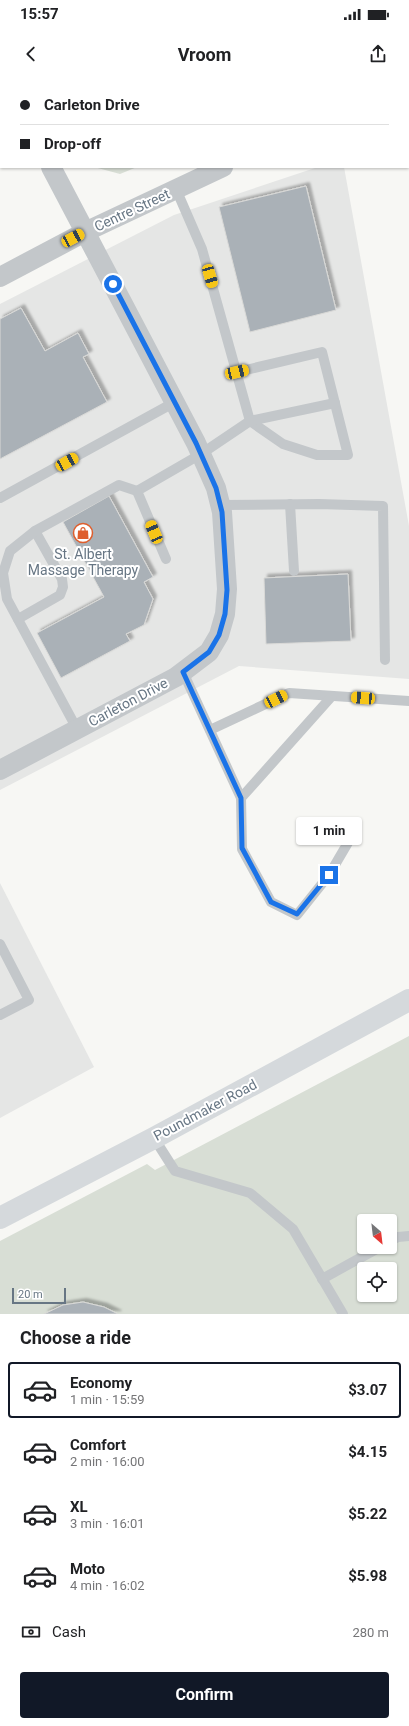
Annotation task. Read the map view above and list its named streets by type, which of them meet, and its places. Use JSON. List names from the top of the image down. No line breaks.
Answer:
{"streets":{"street":["Centre Street","Carleton Drive","Poundmaker Road"]},"crossings":[["Centre Street","Carleton Drive"]],"places":{"shop":["St. Albert Massage Therapy"]},"scale_bar":"20 m","north":"bottom right","page":{"status":"15:57","header":"Vroom","banner":["Carleton Drive","Drop-off"],"bubble":"1 min","scale":"20 m","heading":"Choose a ride","list":[{"name":"Economy","note":"1 min · 15:59","value":"$3.07"},{"name":"Comfort","note":"2 min · 16:00","value":"$4.15"},{"name":"XL","note":"3 min · 16:01","value":"$5.22"},{"name":"Moto","note":"4 min · 16:02","value":"$5.98"}],"pay":["Cash","280 m"],"buttons":"Confirm"}}
